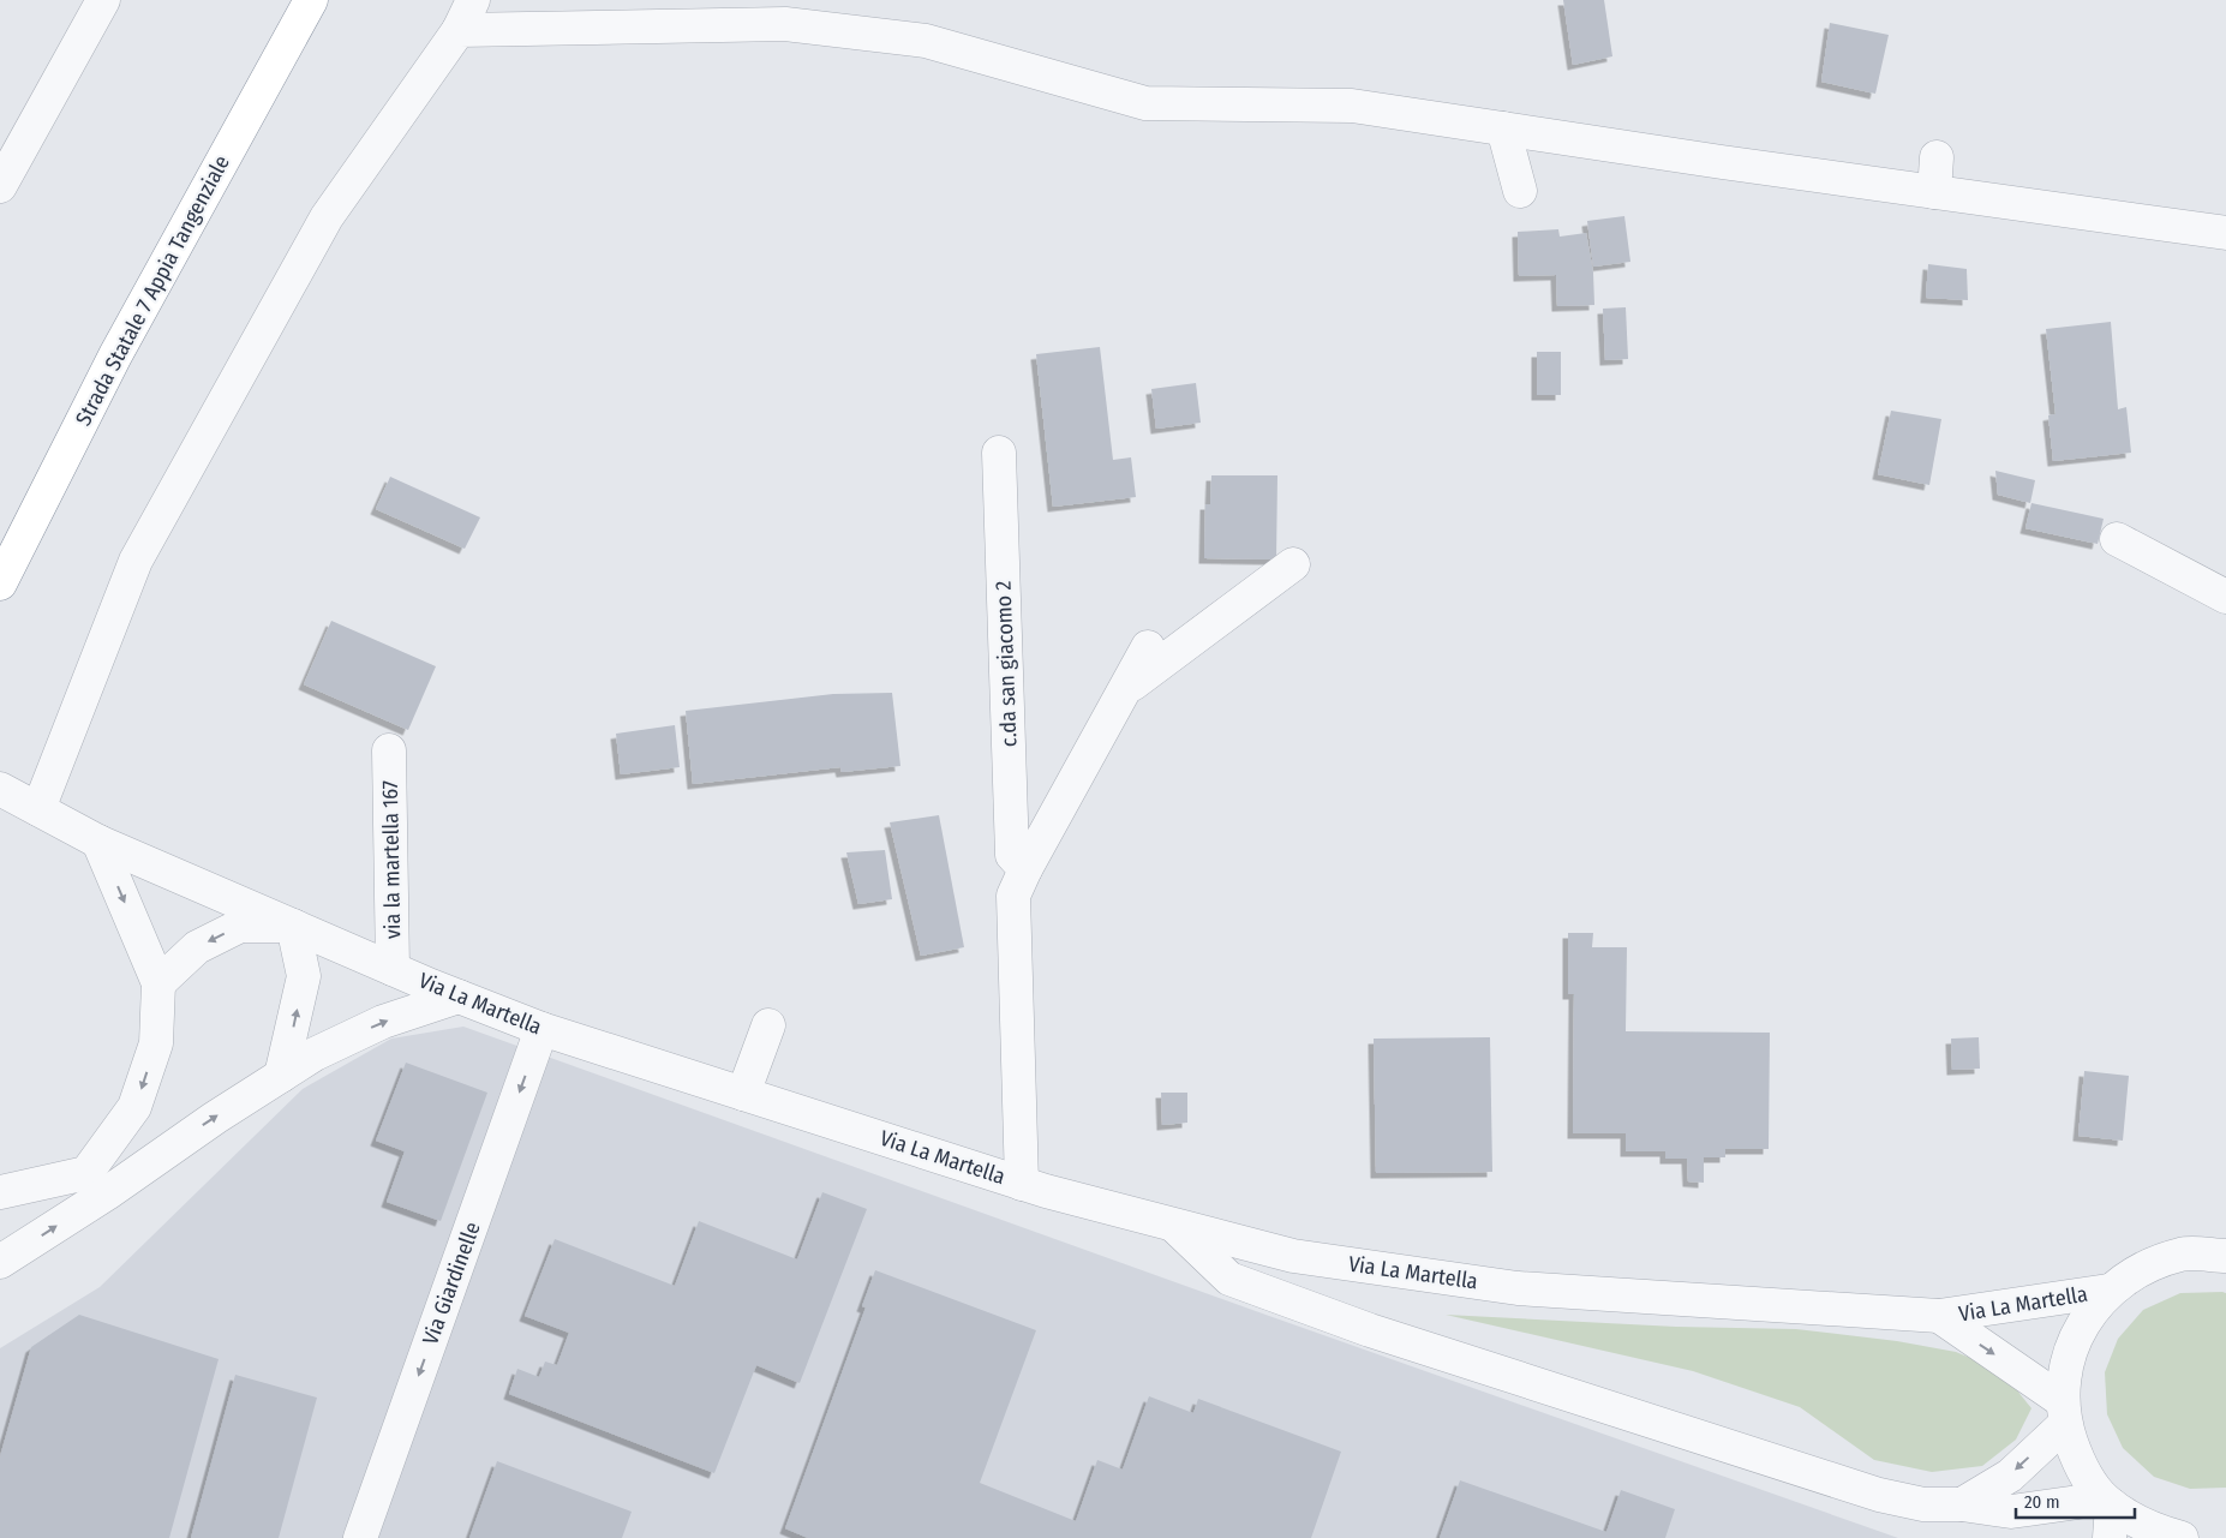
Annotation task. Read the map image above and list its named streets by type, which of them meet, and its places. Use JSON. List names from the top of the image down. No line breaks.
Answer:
{"streets":{"highway":["Strada Statale 7 Appia Tangenziale"],"street":["c.da san giacomo 2","via la martella 167","Via La Martella","Via Giardinelle"]},"crossings":[["via la martella 167","Via La Martella"],["Via La Martella","Via Giardinelle"]],"one_way":["Via Giardinelle"],"scale_bar":"20 m"}
